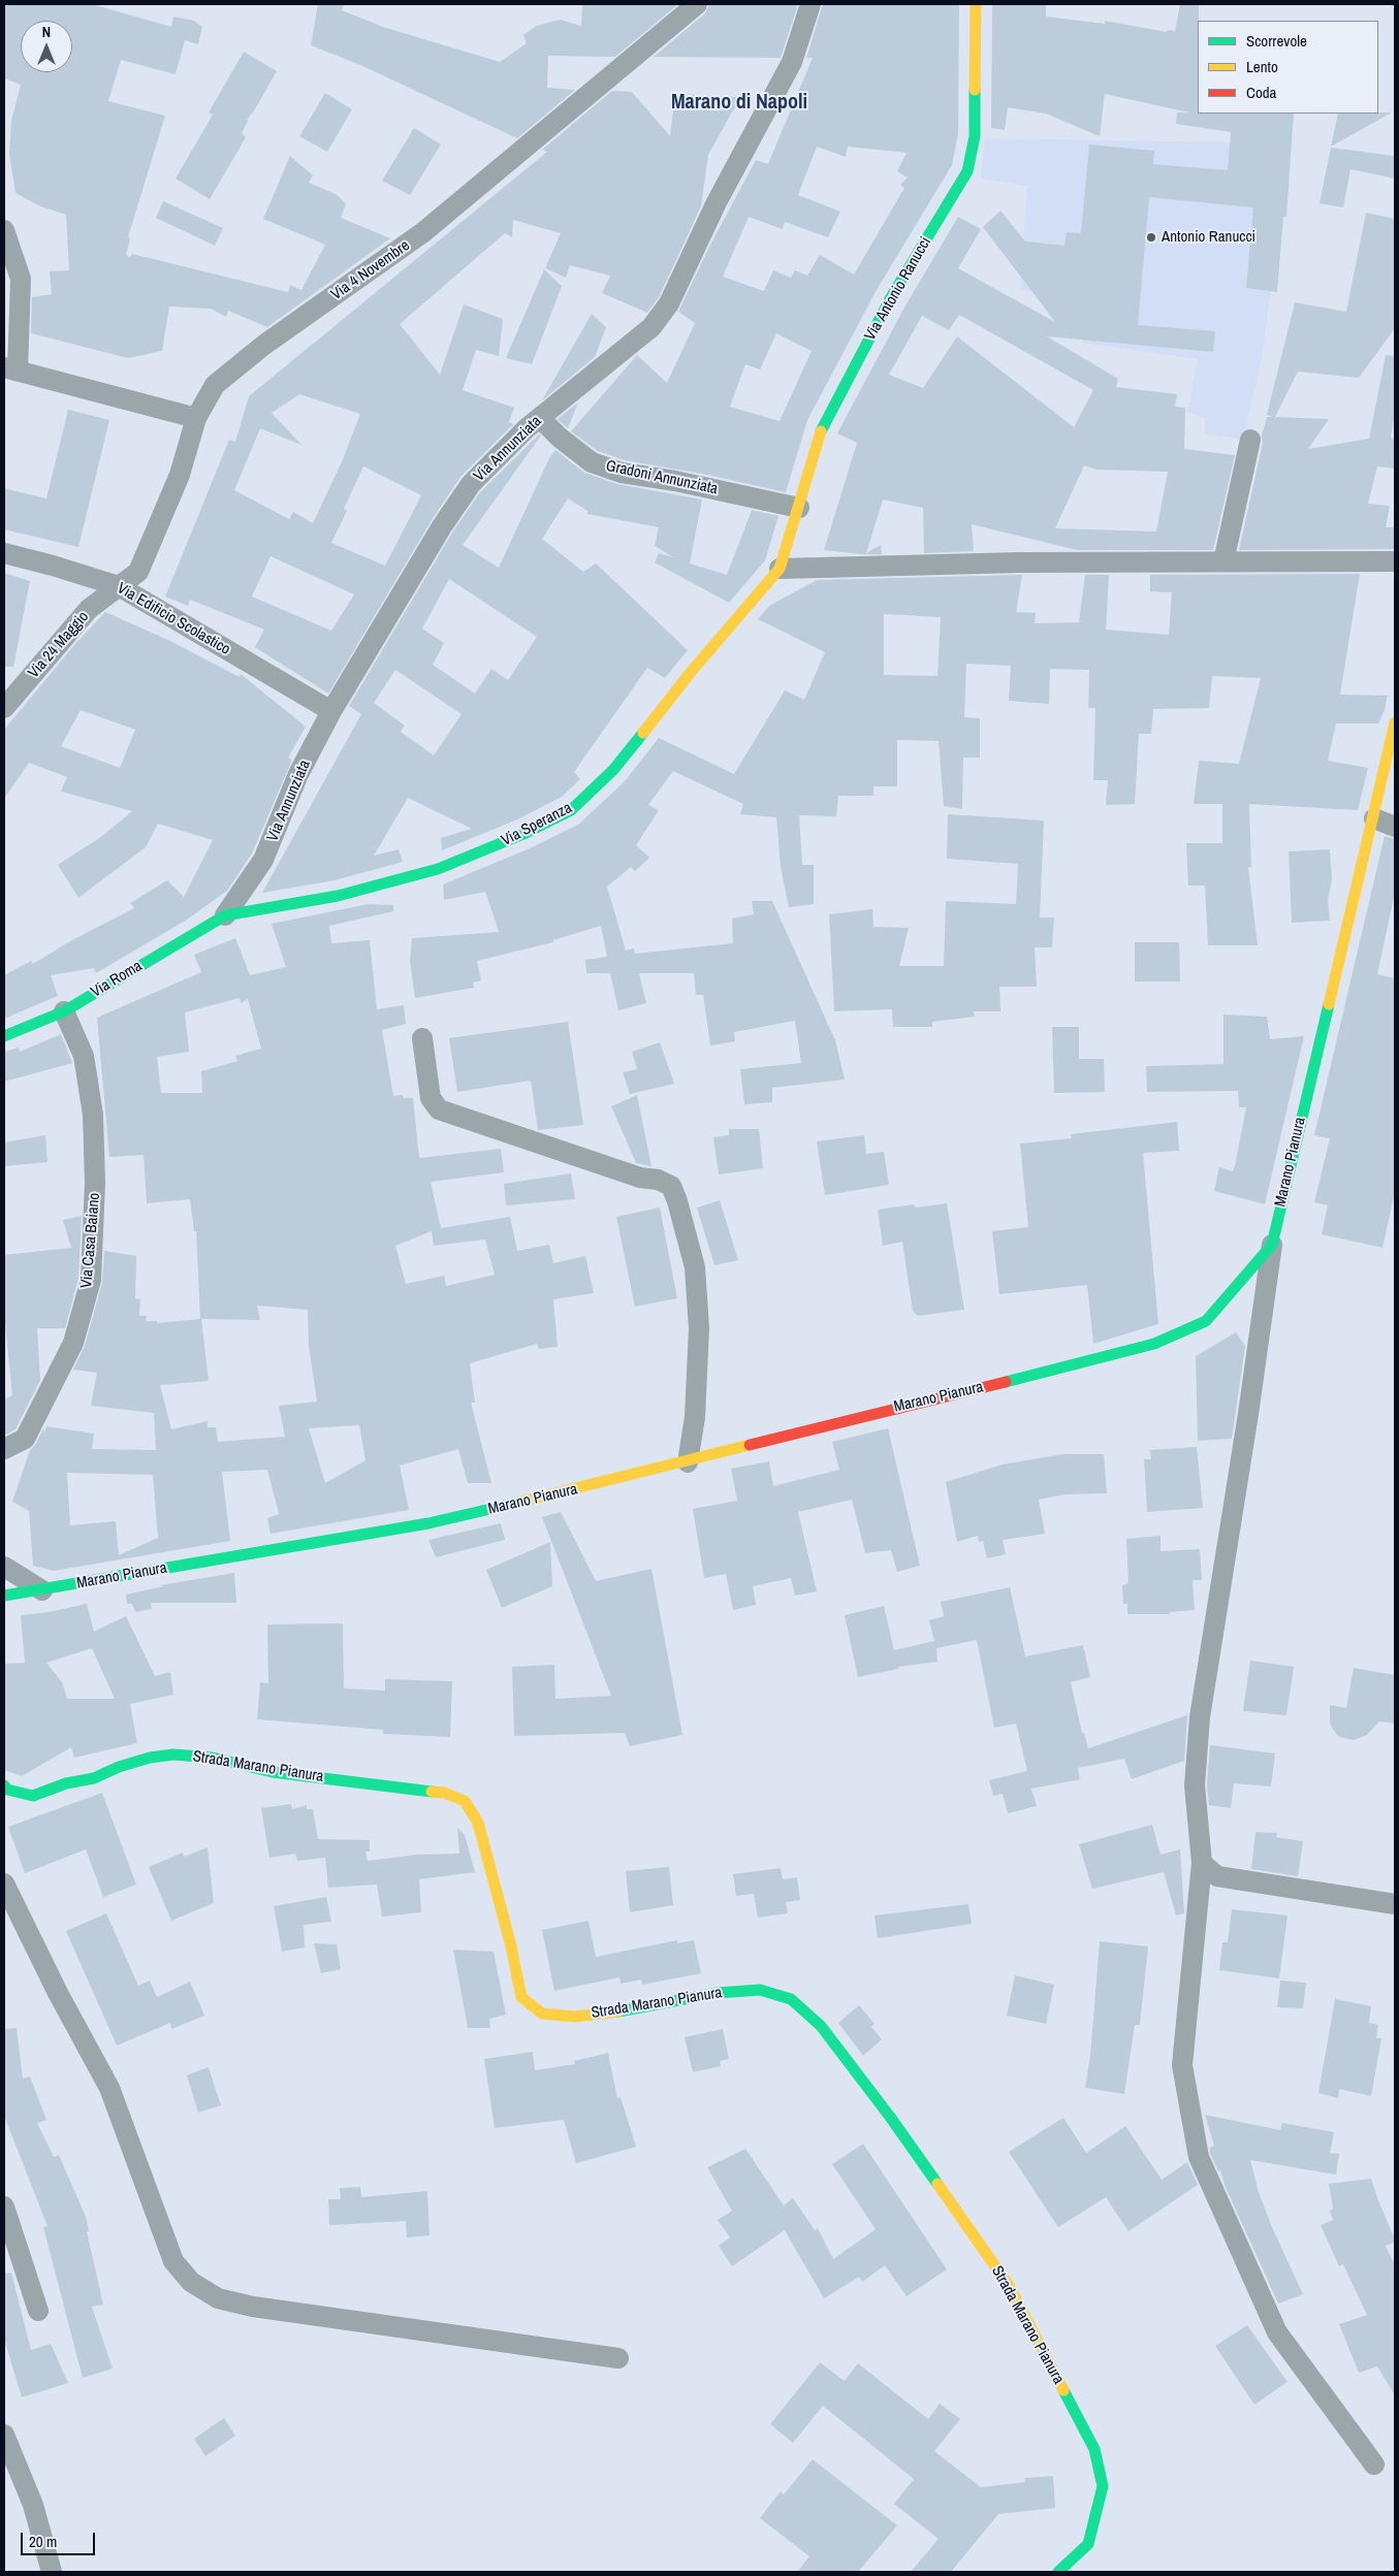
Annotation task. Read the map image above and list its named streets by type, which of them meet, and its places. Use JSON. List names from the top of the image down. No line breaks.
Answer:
{"streets":{"street":["Via 4 Novembre","Via Antonio Ranucci","Via Annunziata","Gradoni Annunziata","Via Edificio Scolastico","Via 24 Maggio","Via Speranza","Via Roma","Marano Pianura","Via Casa Baiano","Strada Marano Pianura"]},"crossings":[["Via 4 Novembre","Via Edificio Scolastico"],["Via 4 Novembre","Via 24 Maggio"],["Via Antonio Ranucci","Gradoni Annunziata"],["Via Antonio Ranucci","Via Speranza"],["Via Annunziata","Gradoni Annunziata"],["Via Annunziata","Via Edificio Scolastico"],["Via Annunziata","Via Speranza"],["Via Annunziata","Via Roma"],["Via Edificio Scolastico","Via 24 Maggio"],["Via Speranza","Via Roma"],["Via Roma","Via Casa Baiano"]],"districts":["Marano di Napoli"],"places":["Antonio Ranucci"],"legend":["Scorrevole","Lento","Coda"],"scale_bar":"20 m","north":"top"}
